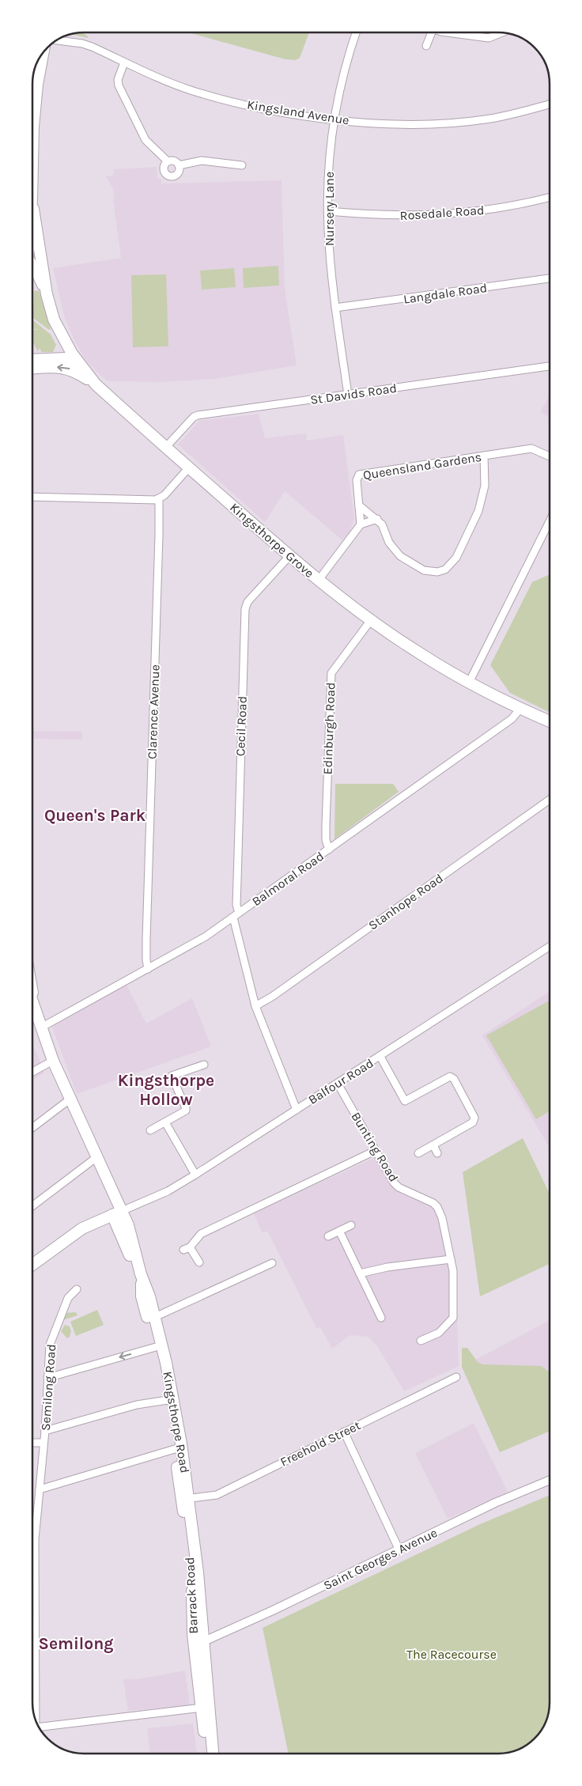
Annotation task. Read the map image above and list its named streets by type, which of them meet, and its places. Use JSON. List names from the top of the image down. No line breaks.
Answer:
{"streets":{"main road":["Kingsthorpe Grove","Kingsthorpe Road","Barrack Road"],"street":["Kingsland Avenue","Nursery Lane","Rosedale Road","Langdale Road","St Davids Road","Queensland Gardens","Clarence Avenue","Cecil Road","Edinburgh Road","Balmoral Road","Stanhope Road","Balfour Road","Bunting Road","Semilong Road","Freehold Street","Saint Georges Avenue"]},"crossings":[["Kingsland Avenue","Nursery Lane"],["Nursery Lane","Rosedale Road"],["Nursery Lane","Langdale Road"],["Nursery Lane","St Davids Road"],["St Davids Road","Kingsthorpe Grove"],["Kingsthorpe Grove","Cecil Road"],["Kingsthorpe Grove","Edinburgh Road"],["Kingsthorpe Grove","Balmoral Road"],["Clarence Avenue","Balmoral Road"],["Cecil Road","Balmoral Road"],["Cecil Road","Stanhope Road"],["Cecil Road","Balfour Road"],["Edinburgh Road","Balmoral Road"],["Balmoral Road","Kingsthorpe Road"],["Balfour Road","Bunting Road"],["Balfour Road","Kingsthorpe Road"],["Kingsthorpe Road","Freehold Street"],["Kingsthorpe Road","Barrack Road"],["Freehold Street","Barrack Road"],["Saint Georges Avenue","Barrack Road"]],"districts":["Queen's Park","Kingsthorpe Hollow","Semilong"],"parks":["The Racecourse"]}
